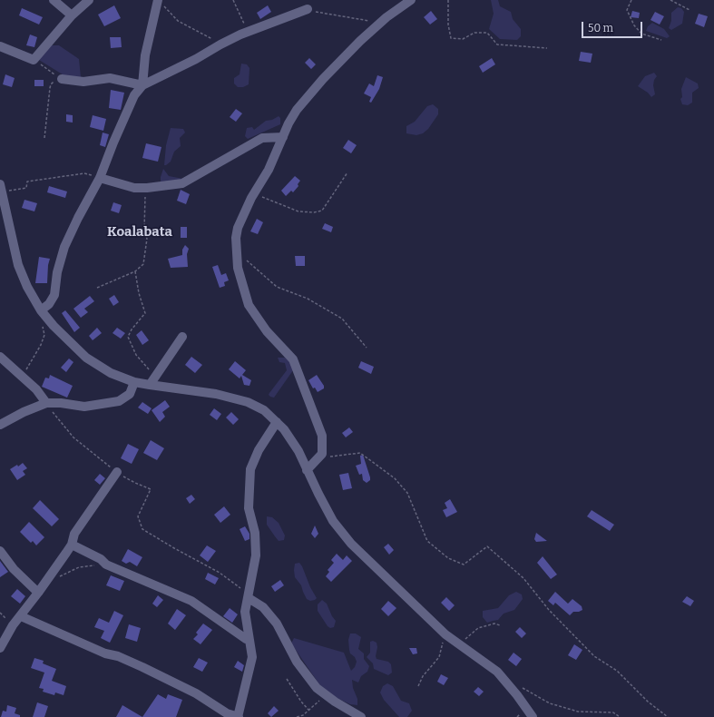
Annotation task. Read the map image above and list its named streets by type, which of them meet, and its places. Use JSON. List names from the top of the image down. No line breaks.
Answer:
{"districts":["Koalabata"],"scale_bar":"50 m"}
